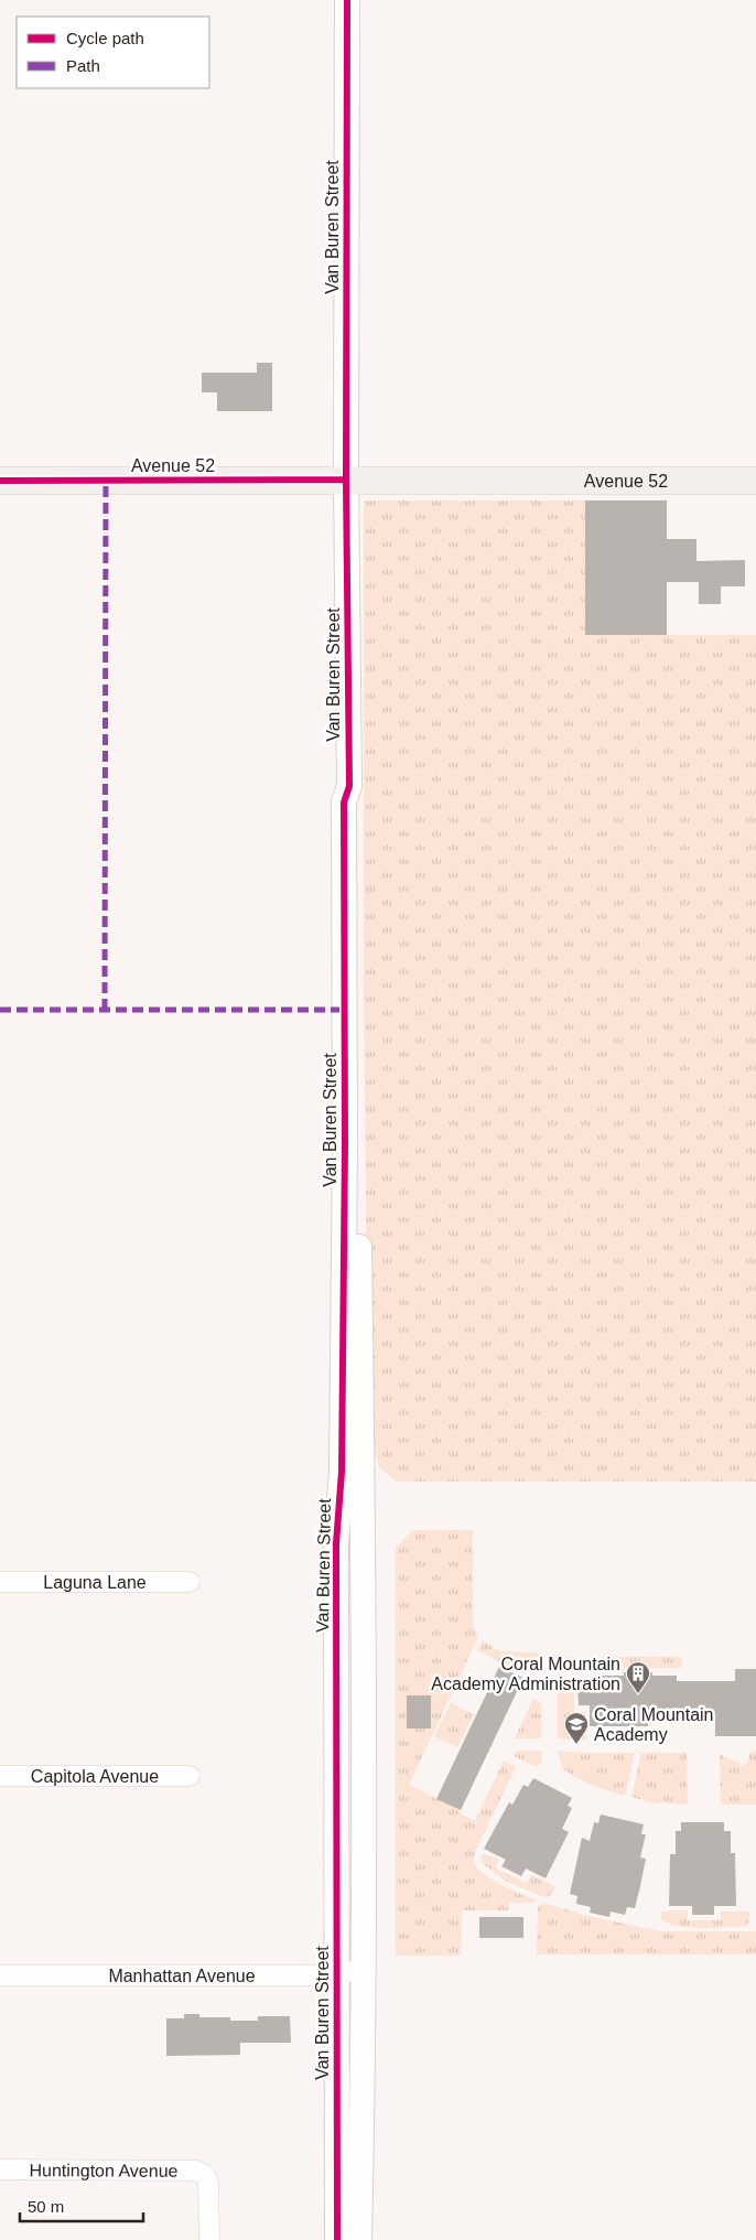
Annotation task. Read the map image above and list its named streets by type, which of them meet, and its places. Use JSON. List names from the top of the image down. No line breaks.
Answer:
{"streets":{"main road":["Avenue 52"],"street":["Van Buren Street","Laguna Lane","Capitola Avenue","Manhattan Avenue","Huntington Avenue"]},"crossings":[["Van Buren Street","Avenue 52"],["Van Buren Street","Manhattan Avenue"]],"places":{"building":["Coral Mountain Academy Administration"],"school or university":["Coral Mountain Academy"]},"legend":["Cycle path","Path"],"scale_bar":"50 m"}
